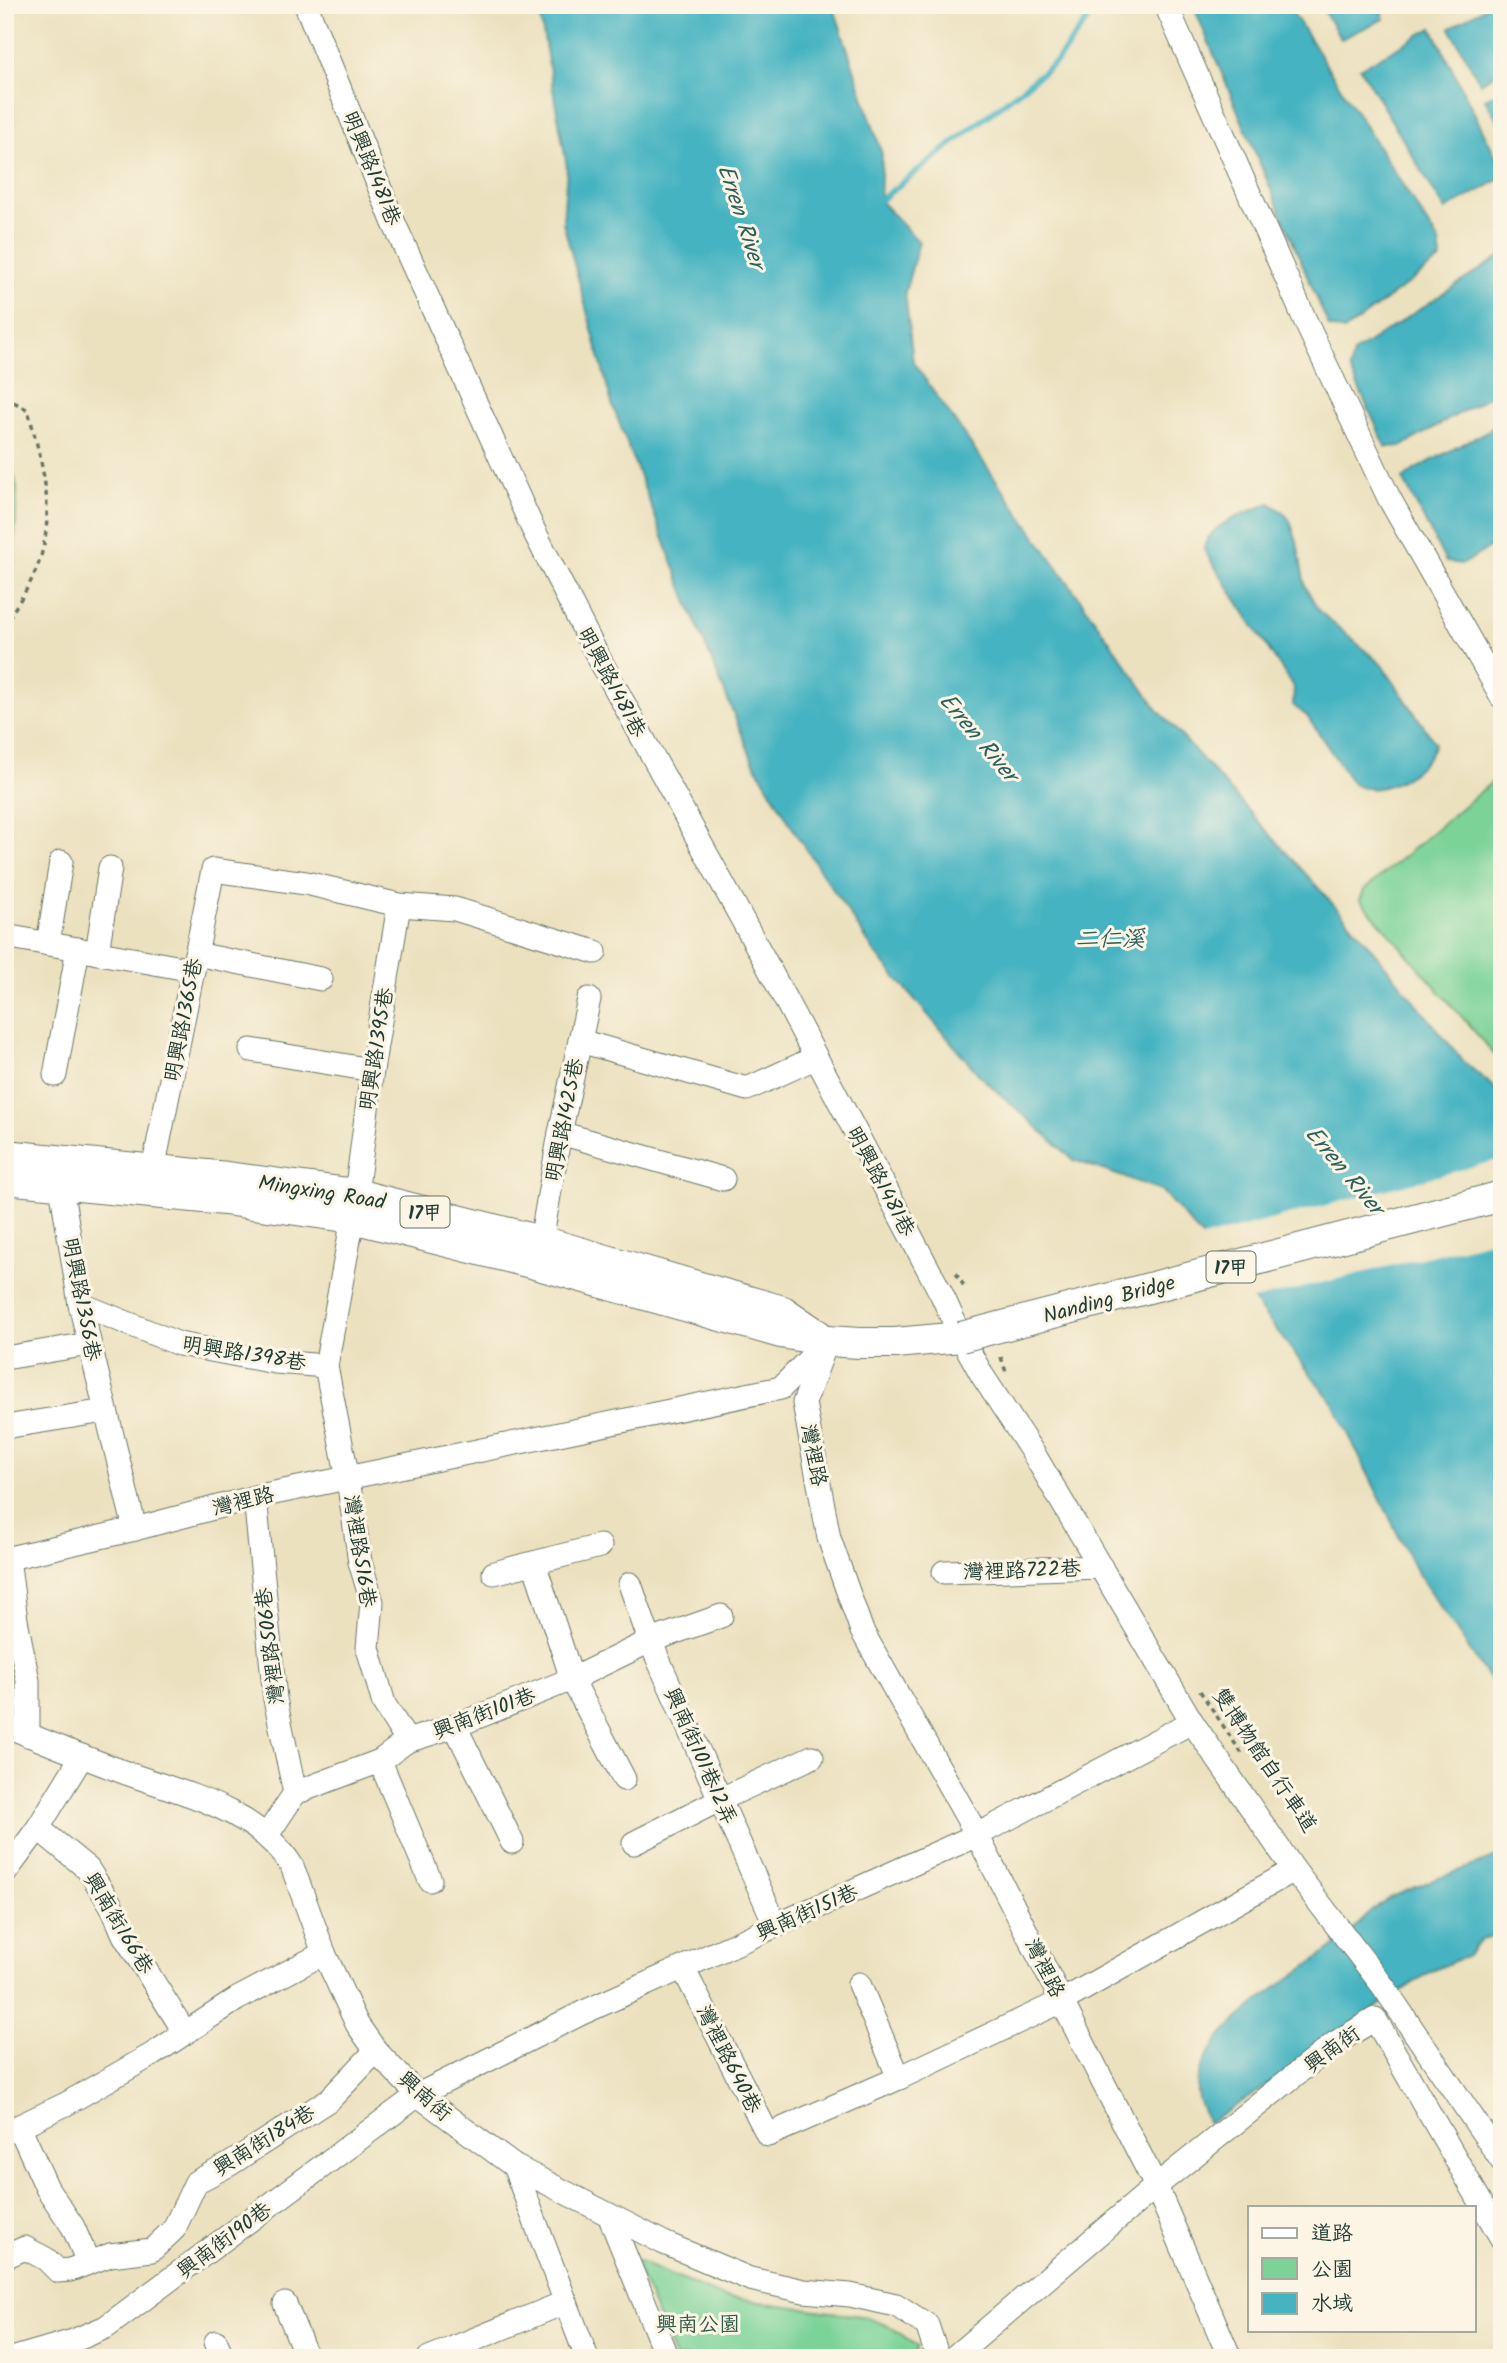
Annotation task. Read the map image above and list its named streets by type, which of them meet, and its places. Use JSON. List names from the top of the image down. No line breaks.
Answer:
{"streets":{"main road":["Mingxing Road","17甲","Nanding Bridge"],"street":["明興路1481巷","明興路1365巷","明興路1395巷","明興路1425巷","明興路1356巷","明興路1398巷","灣裡路","灣裡路516巷","灣裡路722巷","灣裡路506巷","興南街101巷","興南街101巷12弄","興南街151巷","興南街166巷","興南街","灣裡路640巷","興南街184巷","興南街190巷"],"path":["雙博物館自行車道"]},"crossings":[["明興路1481巷","Mingxing Road"],["明興路1481巷","Nanding Bridge"],["明興路1365巷","明興路1395巷"],["明興路1365巷","Mingxing Road"],["明興路1395巷","Mingxing Road"],["明興路1395巷","明興路1398巷"],["明興路1425巷","Mingxing Road"],["Mingxing Road","明興路1356巷"],["Mingxing Road","Nanding Bridge"],["Mingxing Road","明興路1398巷"],["Mingxing Road","灣裡路"],["明興路1356巷","明興路1398巷"],["明興路1356巷","灣裡路"],["明興路1398巷","灣裡路516巷"],["灣裡路","灣裡路516巷"],["灣裡路","灣裡路506巷"],["灣裡路","興南街151巷"],["灣裡路","興南街"],["灣裡路","灣裡路640巷"],["灣裡路516巷","興南街101巷"],["灣裡路506巷","興南街101巷"],["興南街101巷","興南街101巷12弄"],["興南街101巷12弄","興南街151巷"],["興南街151巷","興南街"],["興南街151巷","灣裡路640巷"],["興南街151巷","興南街190巷"],["興南街","興南街184巷"],["興南街","興南街190巷"]],"water":["Erren River","二仁溪"],"parks":["興南公園"],"legend":["道路","公園","水域"]}
